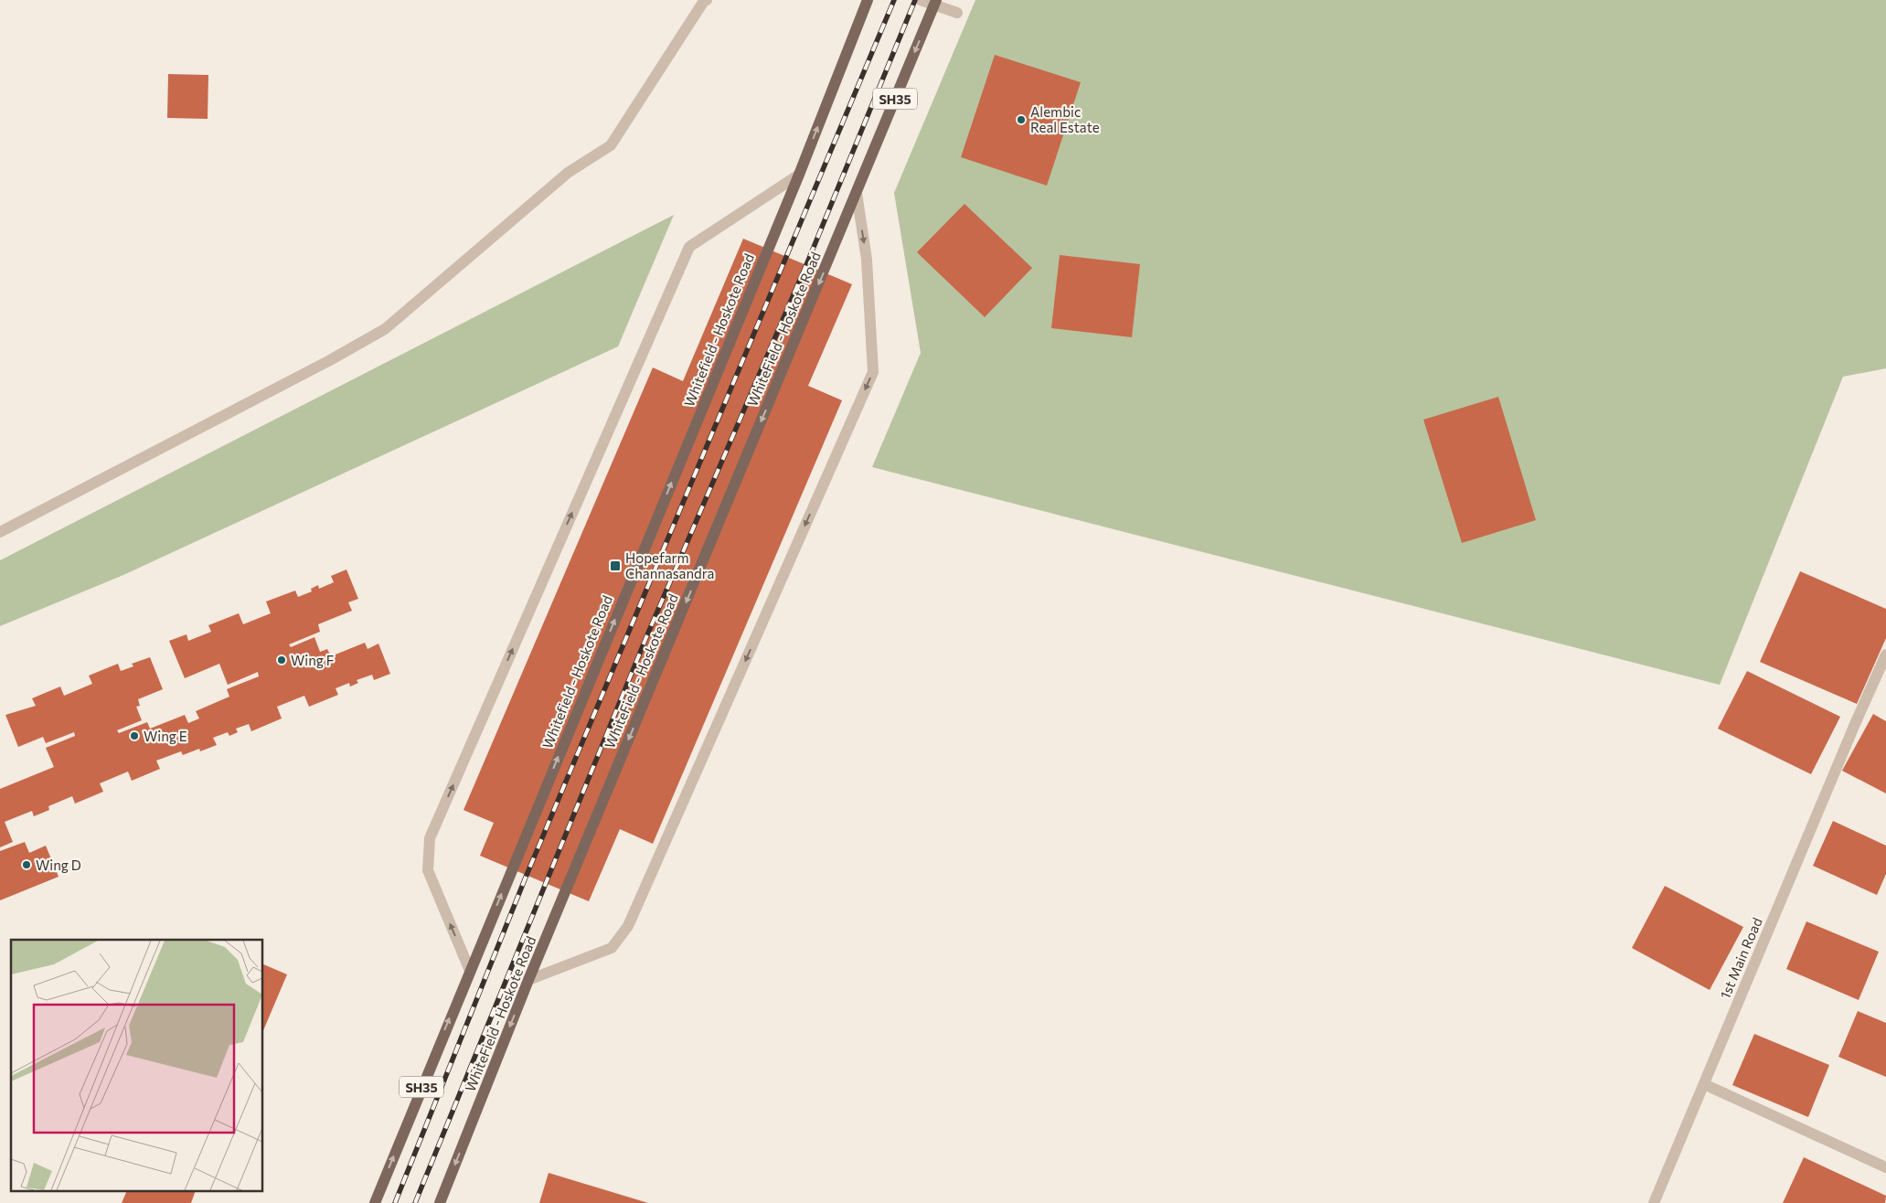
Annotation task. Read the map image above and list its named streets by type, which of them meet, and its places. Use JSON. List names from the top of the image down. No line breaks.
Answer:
{"streets":{"main road":["SH35","WhiteField - Hoskote Road","Whitefield - Hoskote Road"],"street":["1st Main Road"]},"one_way":["WhiteField - Hoskote Road","Whitefield - Hoskote Road"],"places":{"other":["Alembic Real Estate","Wing F","Wing E","Wing D"],"transit":["Hopefarm Channasandra"]}}
